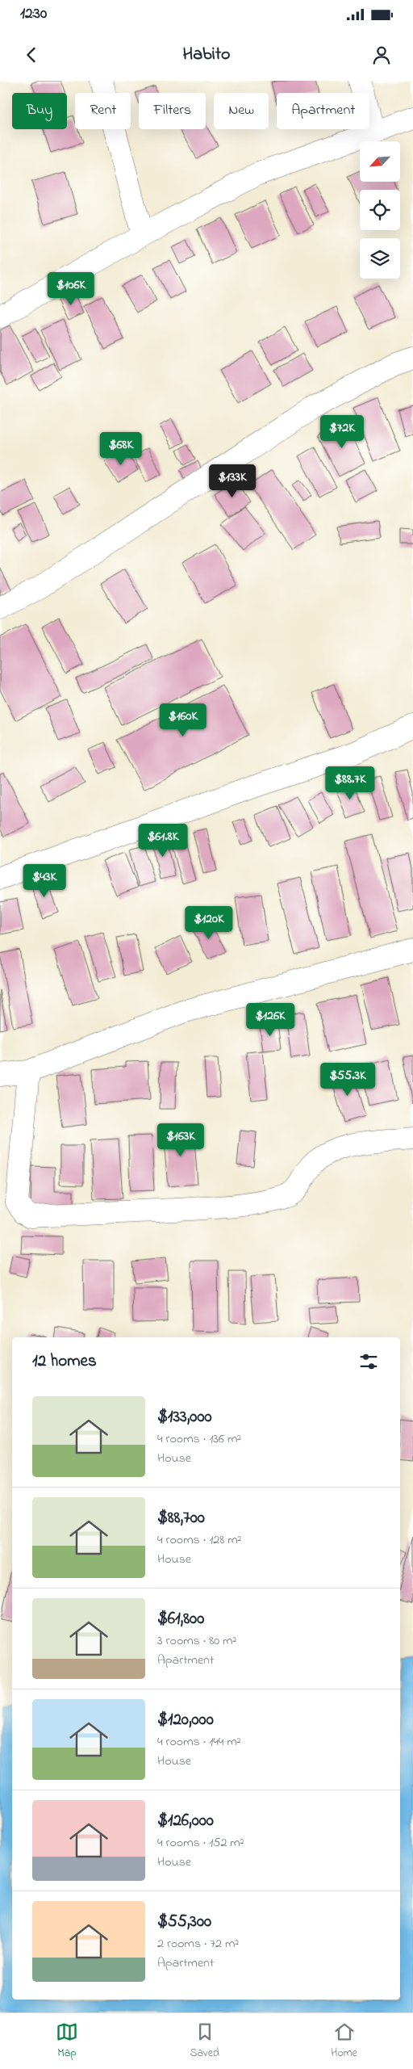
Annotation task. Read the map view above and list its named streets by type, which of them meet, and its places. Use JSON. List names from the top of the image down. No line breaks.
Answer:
{"north":"bottom left","page":{"status":"12:30","header":"Habito","chip":["Buy","Rent","Filters","New","Apartment"],"price":["$106K","$72K","$68K","$133K","$160K","$88.7K","$61.8K","$43K","$120K","$126K","$55.3K","$163K"],"heading":"12 homes","list":[{"name":"$133,000","note":"4 rooms · 136 m² · House"},{"name":"$88,700","note":"4 rooms · 128 m² · House"},{"name":"$61,800","note":"3 rooms · 80 m² · Apartment"},{"name":"$120,000","note":"4 rooms · 144 m² · House"},{"name":"$126,000","note":"4 rooms · 152 m² · House"},{"name":"$55,300","note":"2 rooms · 72 m² · Apartment"}],"tabs":["Map","Saved","Home"]}}
